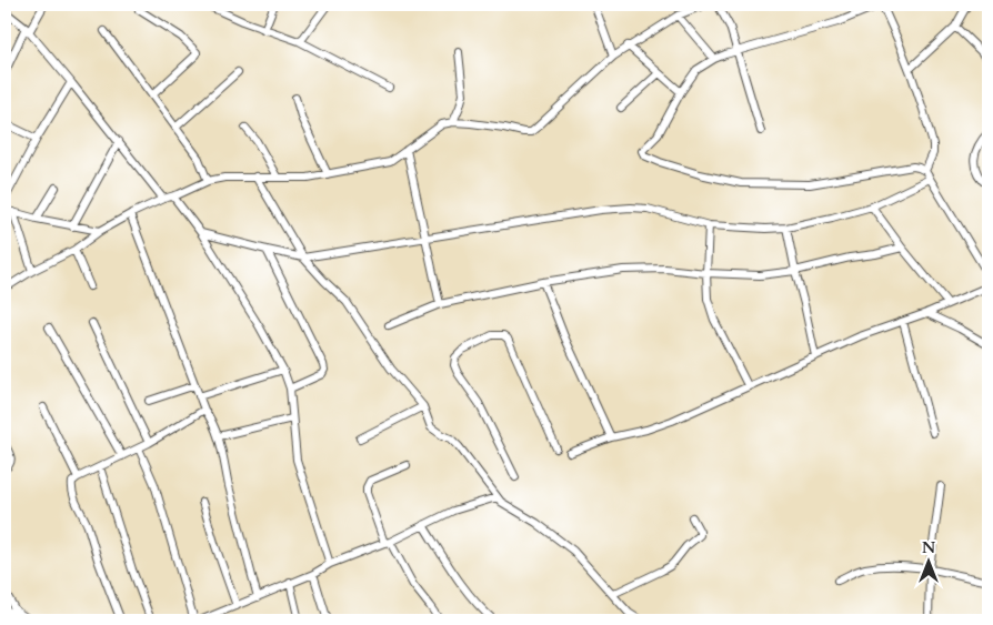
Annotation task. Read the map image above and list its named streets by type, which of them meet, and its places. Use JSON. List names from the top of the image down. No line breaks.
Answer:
{"north":"top"}
